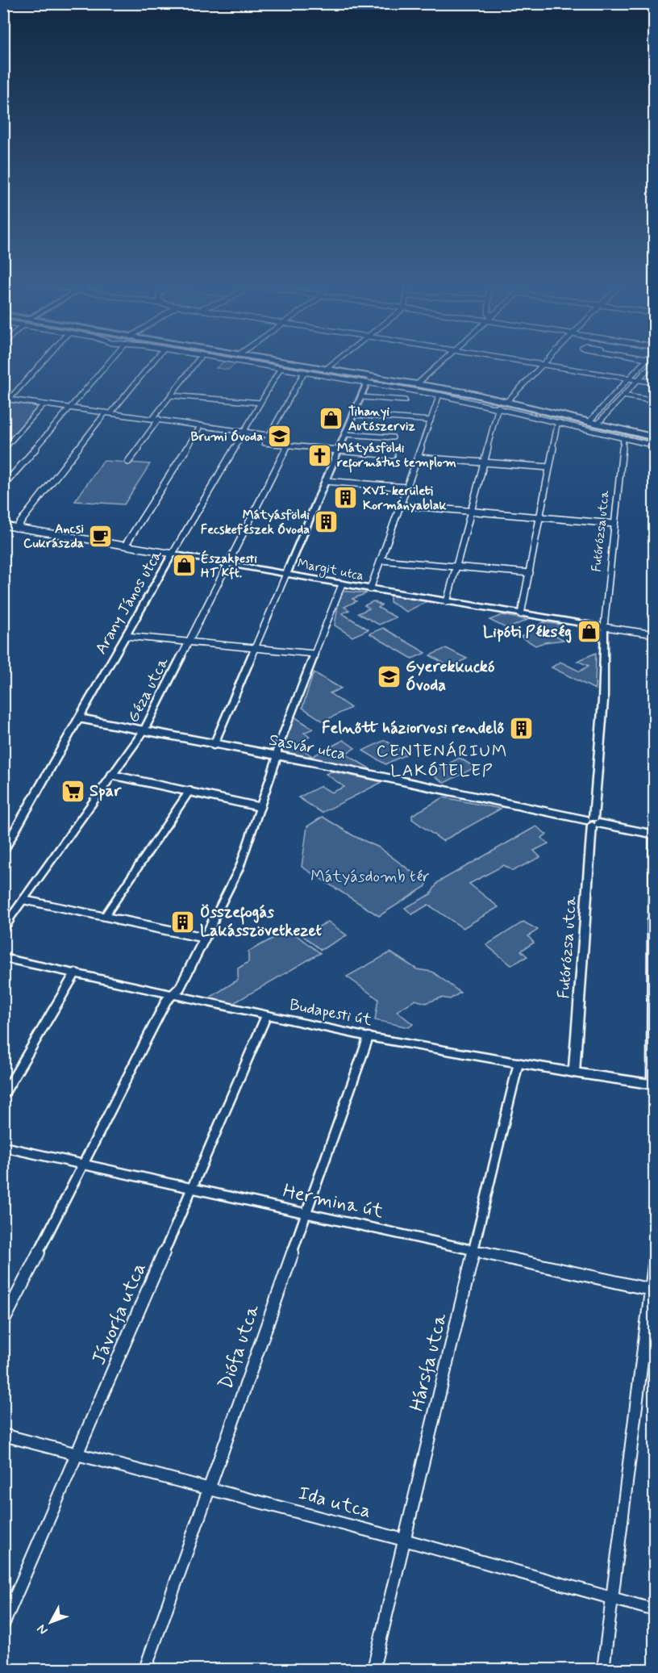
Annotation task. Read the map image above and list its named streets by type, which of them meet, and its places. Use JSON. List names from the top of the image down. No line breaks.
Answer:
{"streets":{"street":["Futórózsa utca","Margit utca","Arany János utca","Géza utca","Sasvár utca","Budapesti út","Hermina út","Jávorfa utca","Diófa utca","Hársfa utca","Ida utca"]},"crossings":[["Futórózsa utca","Margit utca"],["Futórózsa utca","Sasvár utca"],["Futórózsa utca","Budapesti út"],["Margit utca","Arany János utca"],["Margit utca","Géza utca"],["Arany János utca","Sasvár utca"],["Géza utca","Sasvár utca"],["Budapesti út","Jávorfa utca"],["Budapesti út","Diófa utca"],["Budapesti út","Hársfa utca"],["Hermina út","Jávorfa utca"],["Hermina út","Diófa utca"],["Hermina út","Hársfa utca"],["Jávorfa utca","Ida utca"],["Diófa utca","Ida utca"],["Hársfa utca","Ida utca"]],"districts":["CENTENÁRIUM LAKÓTELEP"],"parks":["Mátyásdomb tér"],"places":{"shop":["Tihanyi Autószerviz","Északpesti HT Kft.","Lipóti Pékség"],"school or university":["Brumi Óvoda","Gyerekkuckó Óvoda"],"church":["Mátyásföldi református templom"],"building":["XVI. kerületi Kormányablak","Mátyásföldi Fecskefészek Óvoda","Felnőtt háziorvosi rendelő","Összefogás Lakásszövetkezet"],"cafe":["Ancsi Cukrászda"],"supermarket":["Spar"]},"north":"bottom left"}
